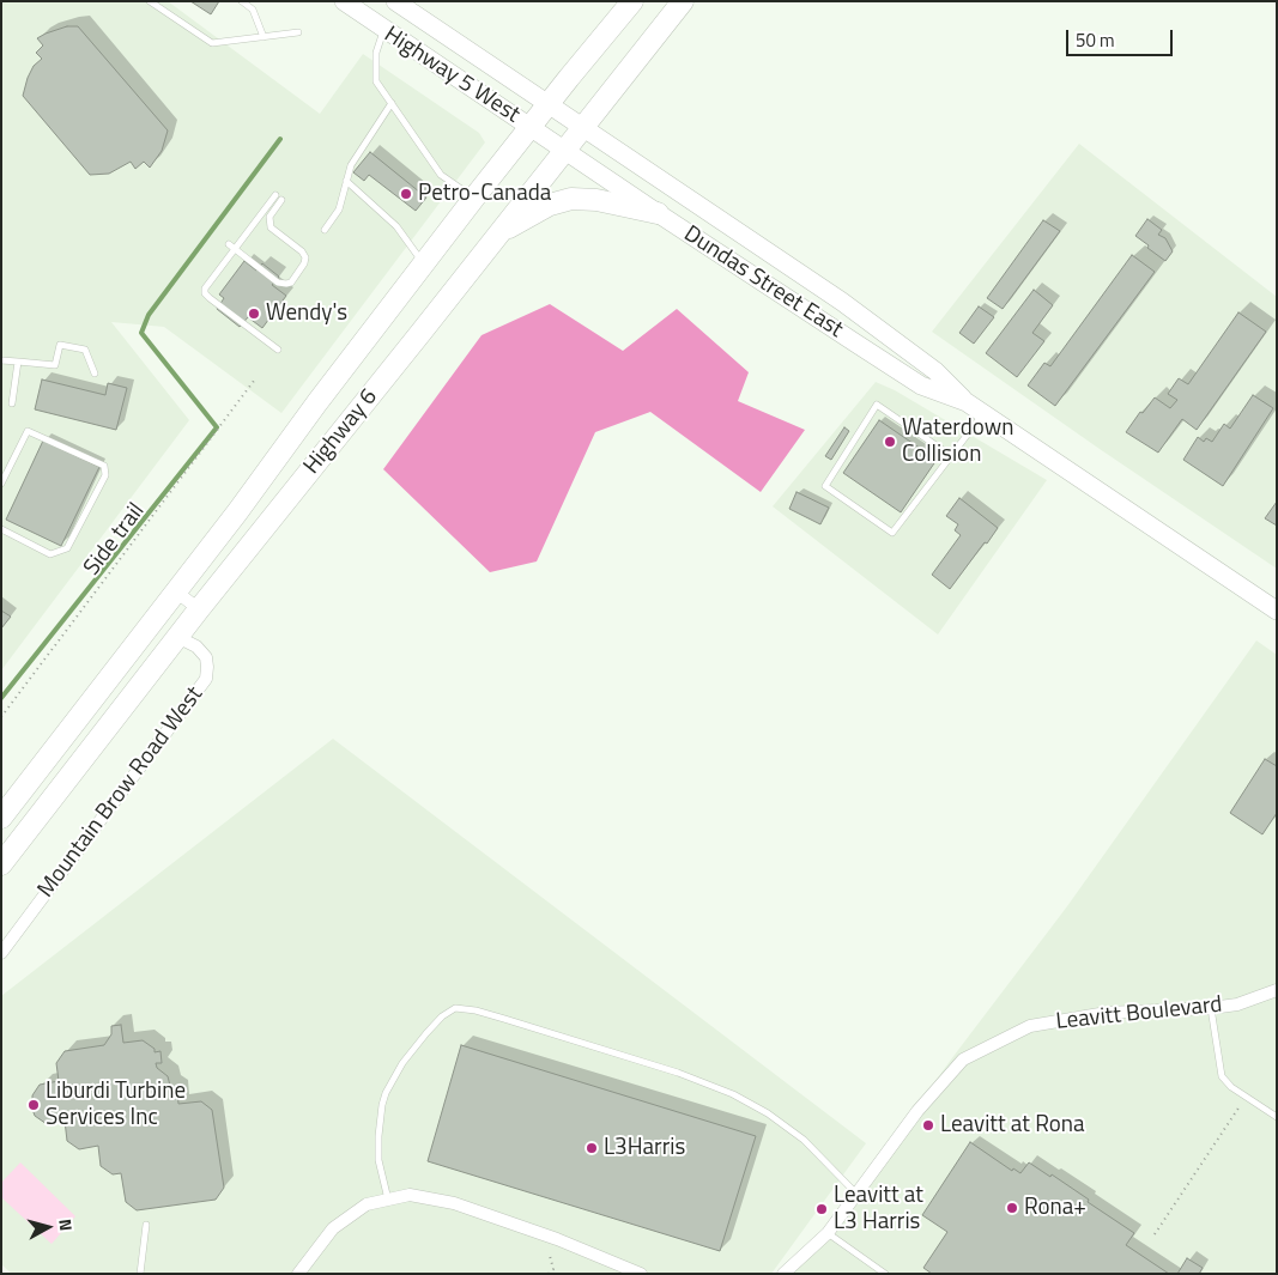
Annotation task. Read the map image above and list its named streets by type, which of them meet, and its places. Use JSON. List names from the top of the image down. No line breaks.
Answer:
{"streets":{"highway":["Highway 6"],"main road":["Highway 5 West","Dundas Street East"],"street":["Mountain Brow Road West","Leavitt Boulevard"],"path":["Side trail"]},"crossings":[["Highway 5 West","Dundas Street East"],["Highway 5 West","Highway 6"],["Dundas Street East","Highway 6"],["Highway 6","Mountain Brow Road West"]],"places":["Petro-Canada","Wendy's","Waterdown Collision","Liburdi Turbine Services Inc","Leavitt at Rona","L3Harris","Rona+","Leavitt at L3 Harris"],"scale_bar":"50 m","north":"right"}
